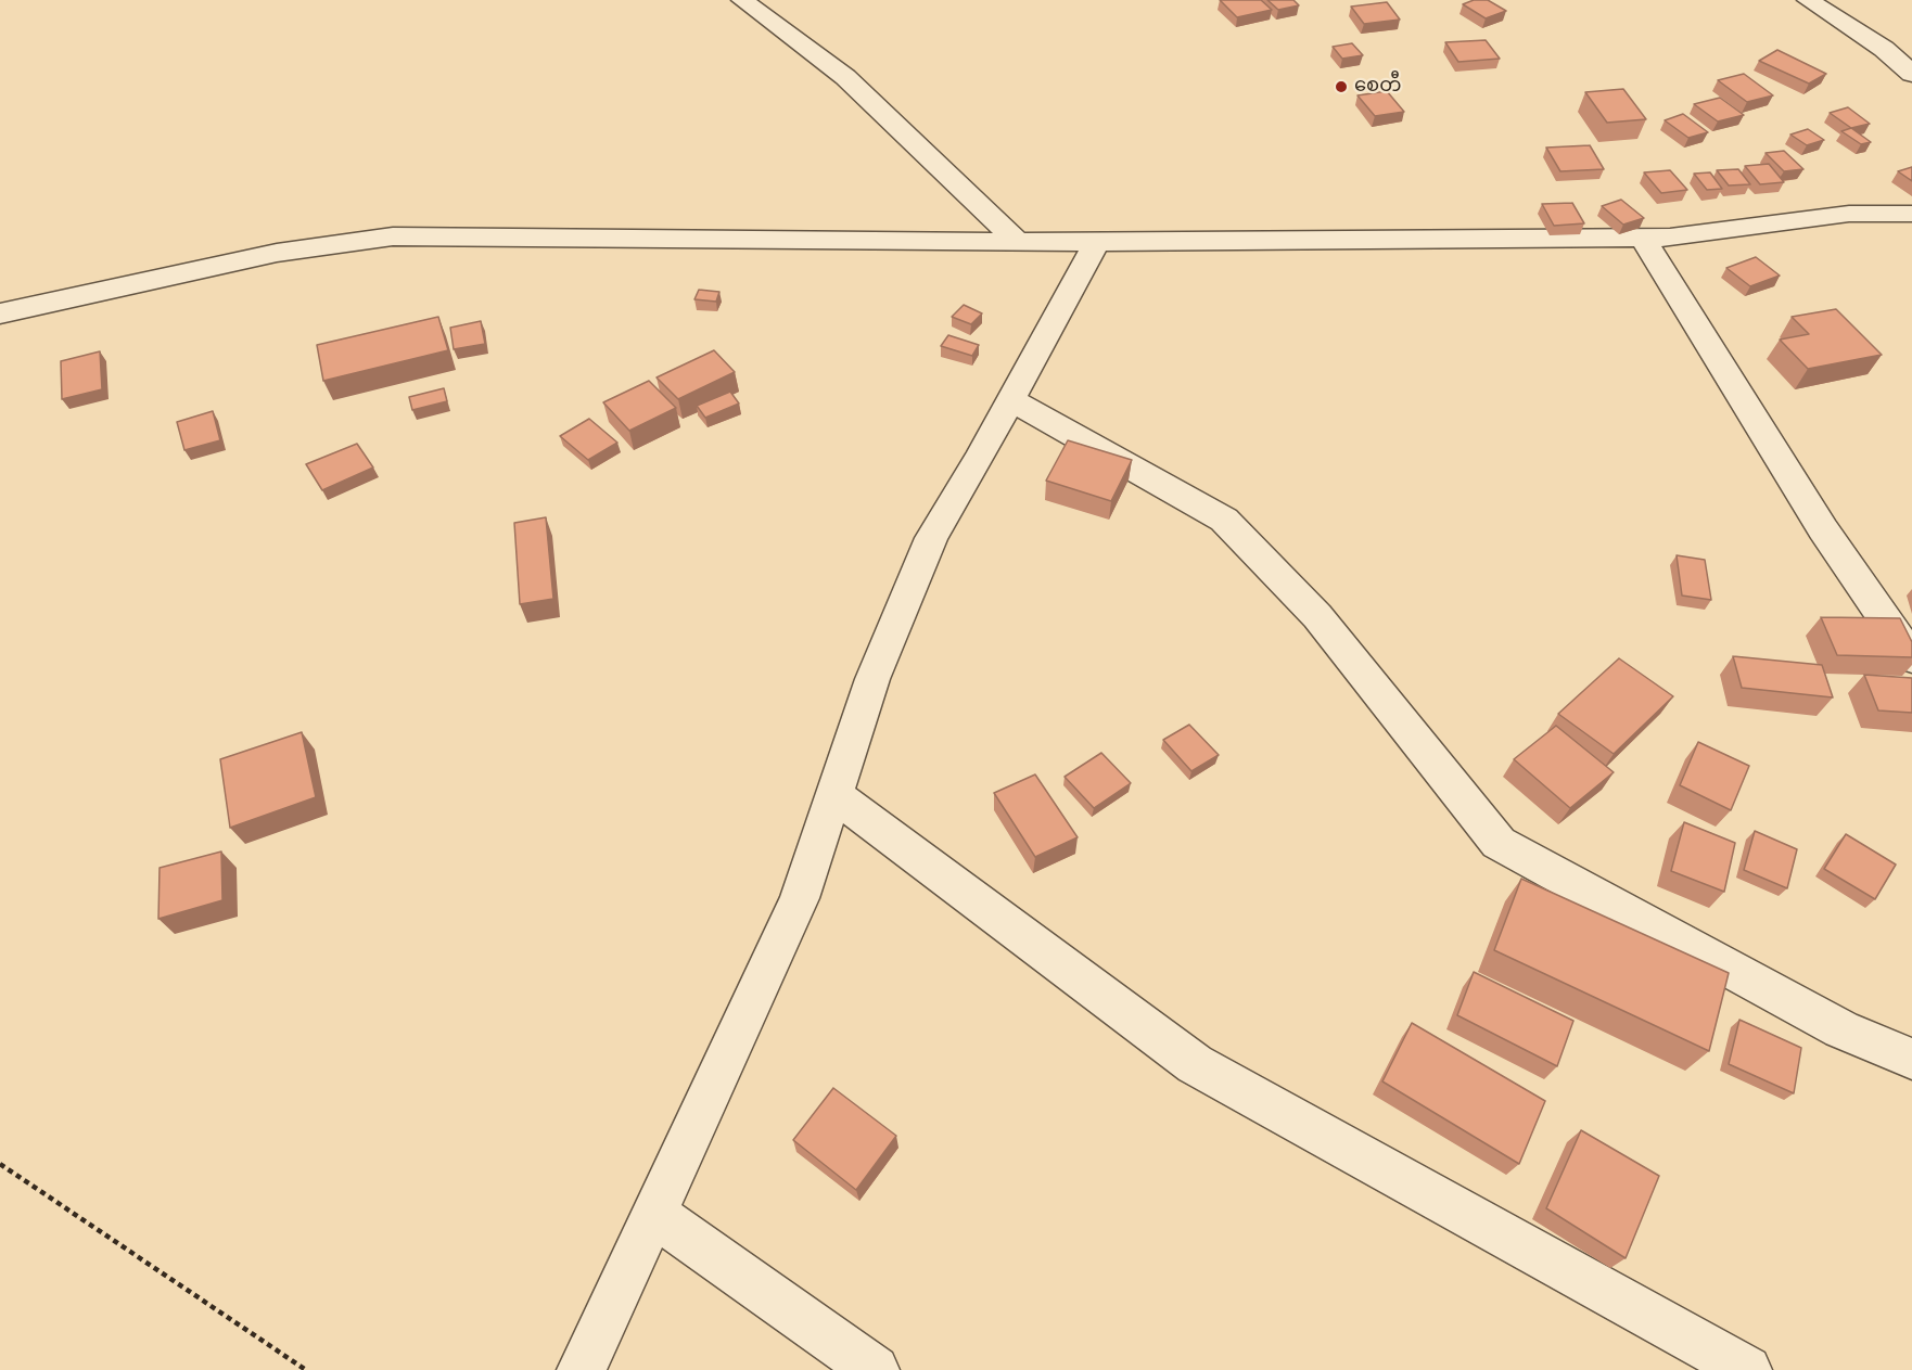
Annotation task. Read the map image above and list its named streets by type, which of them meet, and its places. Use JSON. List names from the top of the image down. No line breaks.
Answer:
{"places":["စေတီ"]}
